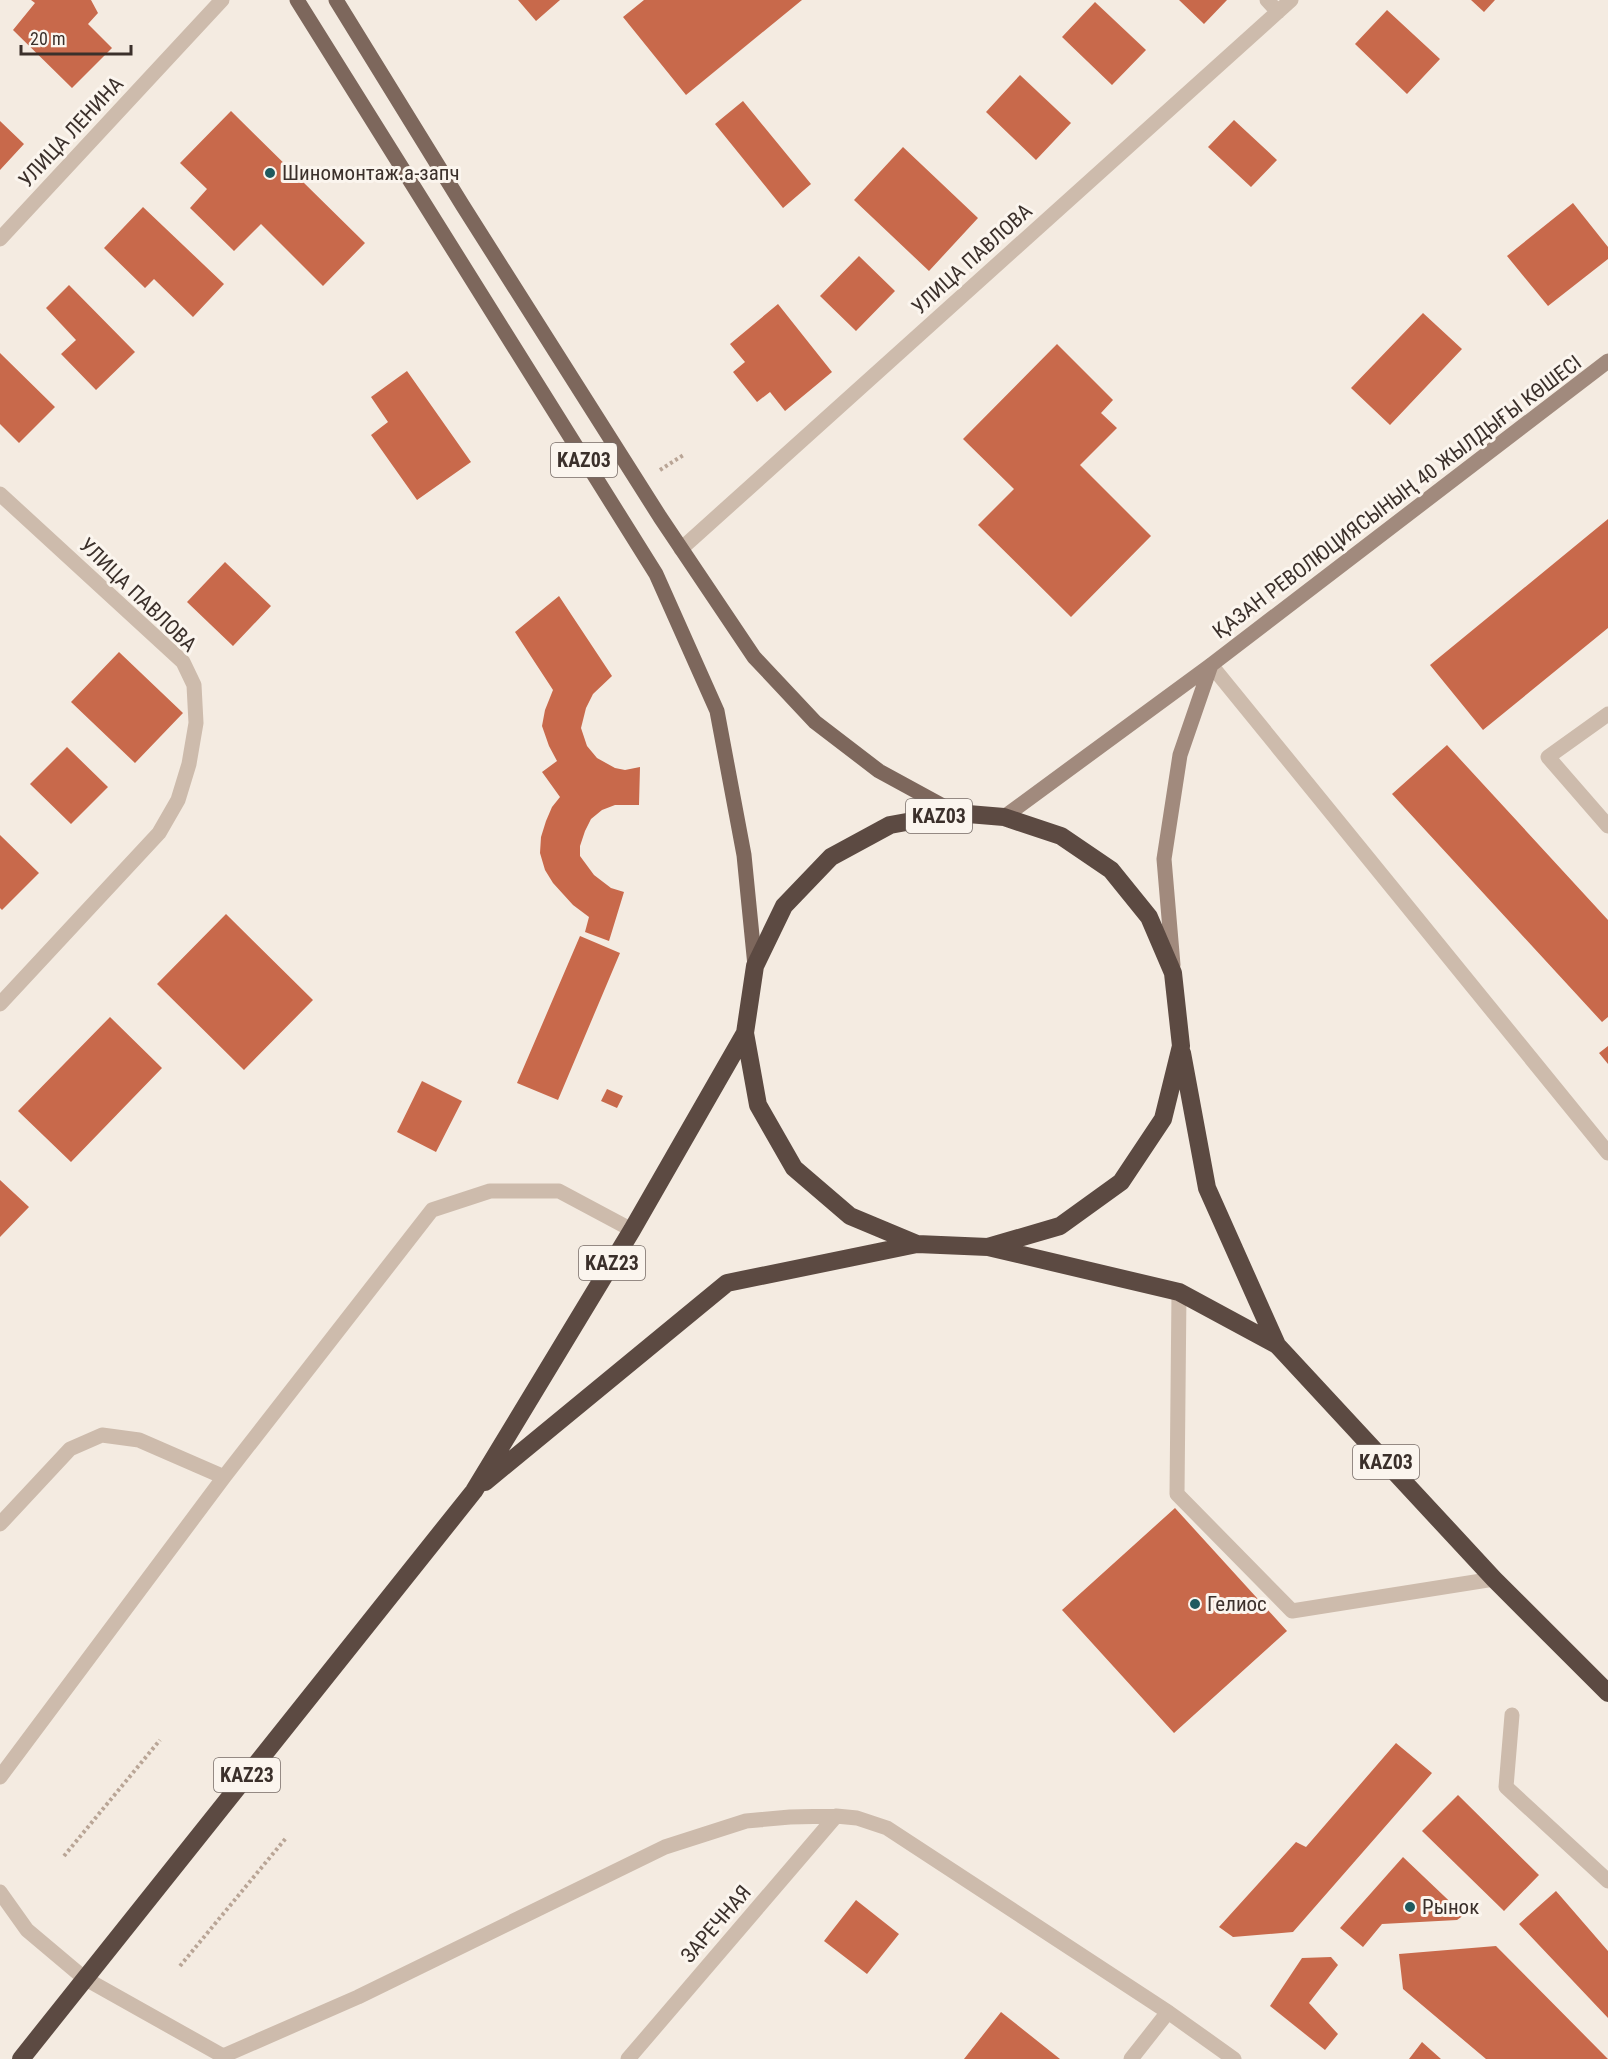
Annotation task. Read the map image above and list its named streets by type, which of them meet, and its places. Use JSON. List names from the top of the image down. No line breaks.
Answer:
{"streets":{"highway":["KАZ03","KAZ23"],"street":["УЛИЦА ЛЕНИНА","УЛИЦА ПАВЛОВА","ҚАЗАН РЕВОЛЮЦИЯСЫНЫҢ 40 ЖЫЛДЫҒЫ КӨШЕСІ","ЗАРЕЧНАЯ"]},"crossings":[["УЛИЦА ПАВЛОВА","KАZ03"],["KАZ03","ҚАЗАН РЕВОЛЮЦИЯСЫНЫҢ 40 ЖЫЛДЫҒЫ КӨШЕСІ"],["KАZ03","KAZ23"]],"places":["Шиномонтаж.а-запч","Гелиос","Рынок"],"scale_bar":"20 m"}
